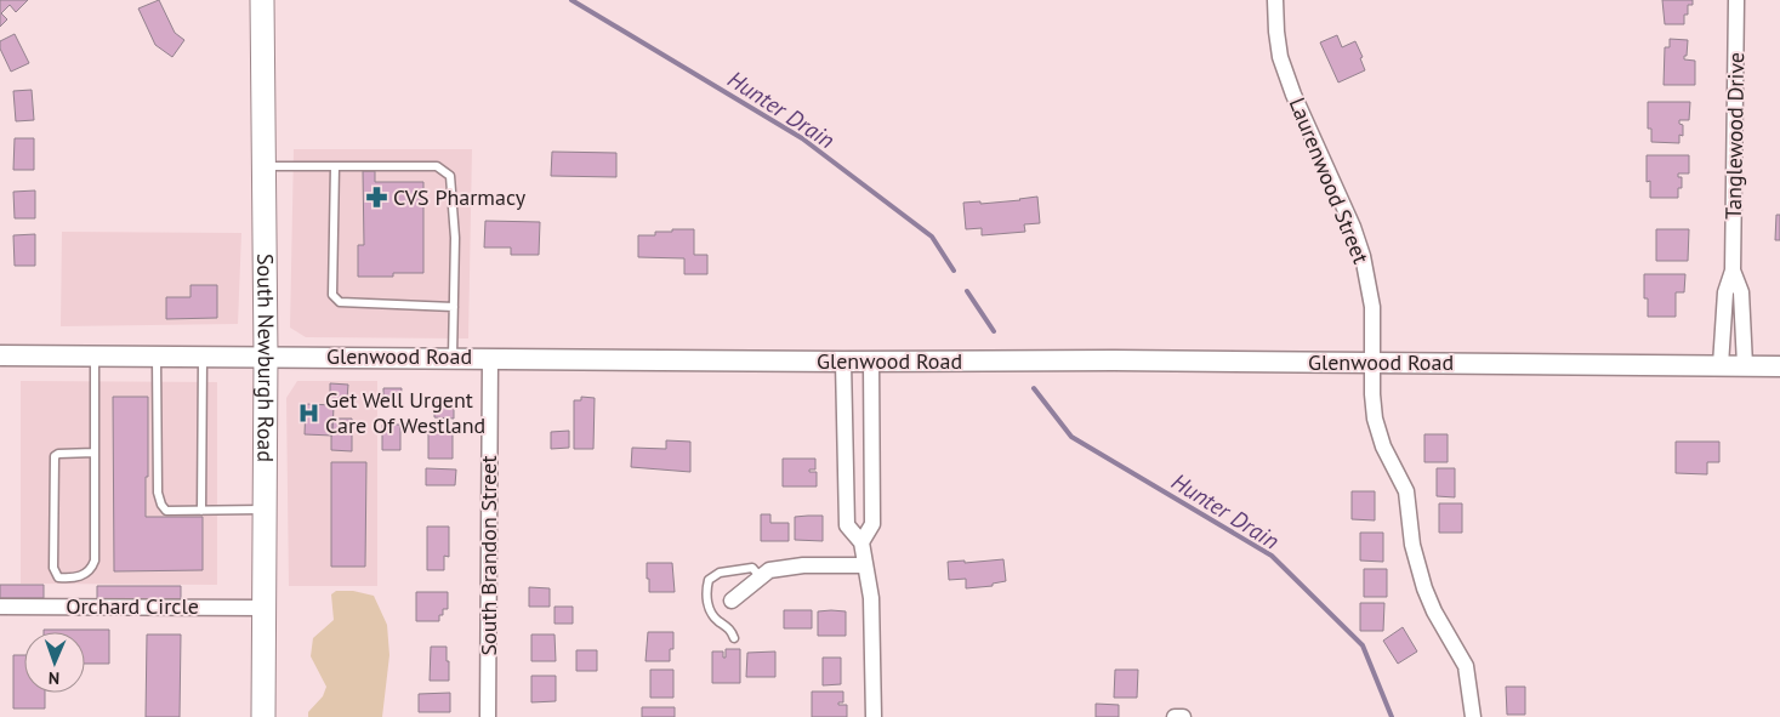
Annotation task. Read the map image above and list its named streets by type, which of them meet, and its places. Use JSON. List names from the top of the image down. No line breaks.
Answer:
{"streets":{"main road":["South Newburgh Road"],"street":["Tanglewood Drive","Laurenwood Street","Glenwood Road","South Brandon Street","Orchard Circle"]},"crossings":[["Tanglewood Drive","Glenwood Road"],["Laurenwood Street","Glenwood Road"],["Glenwood Road","South Newburgh Road"],["Glenwood Road","South Brandon Street"],["South Newburgh Road","Orchard Circle"]],"water":["Hunter Drain"],"places":{"pharmacy":["CVS Pharmacy"],"hospital":["Get Well Urgent Care Of Westland"]},"north":"bottom"}
